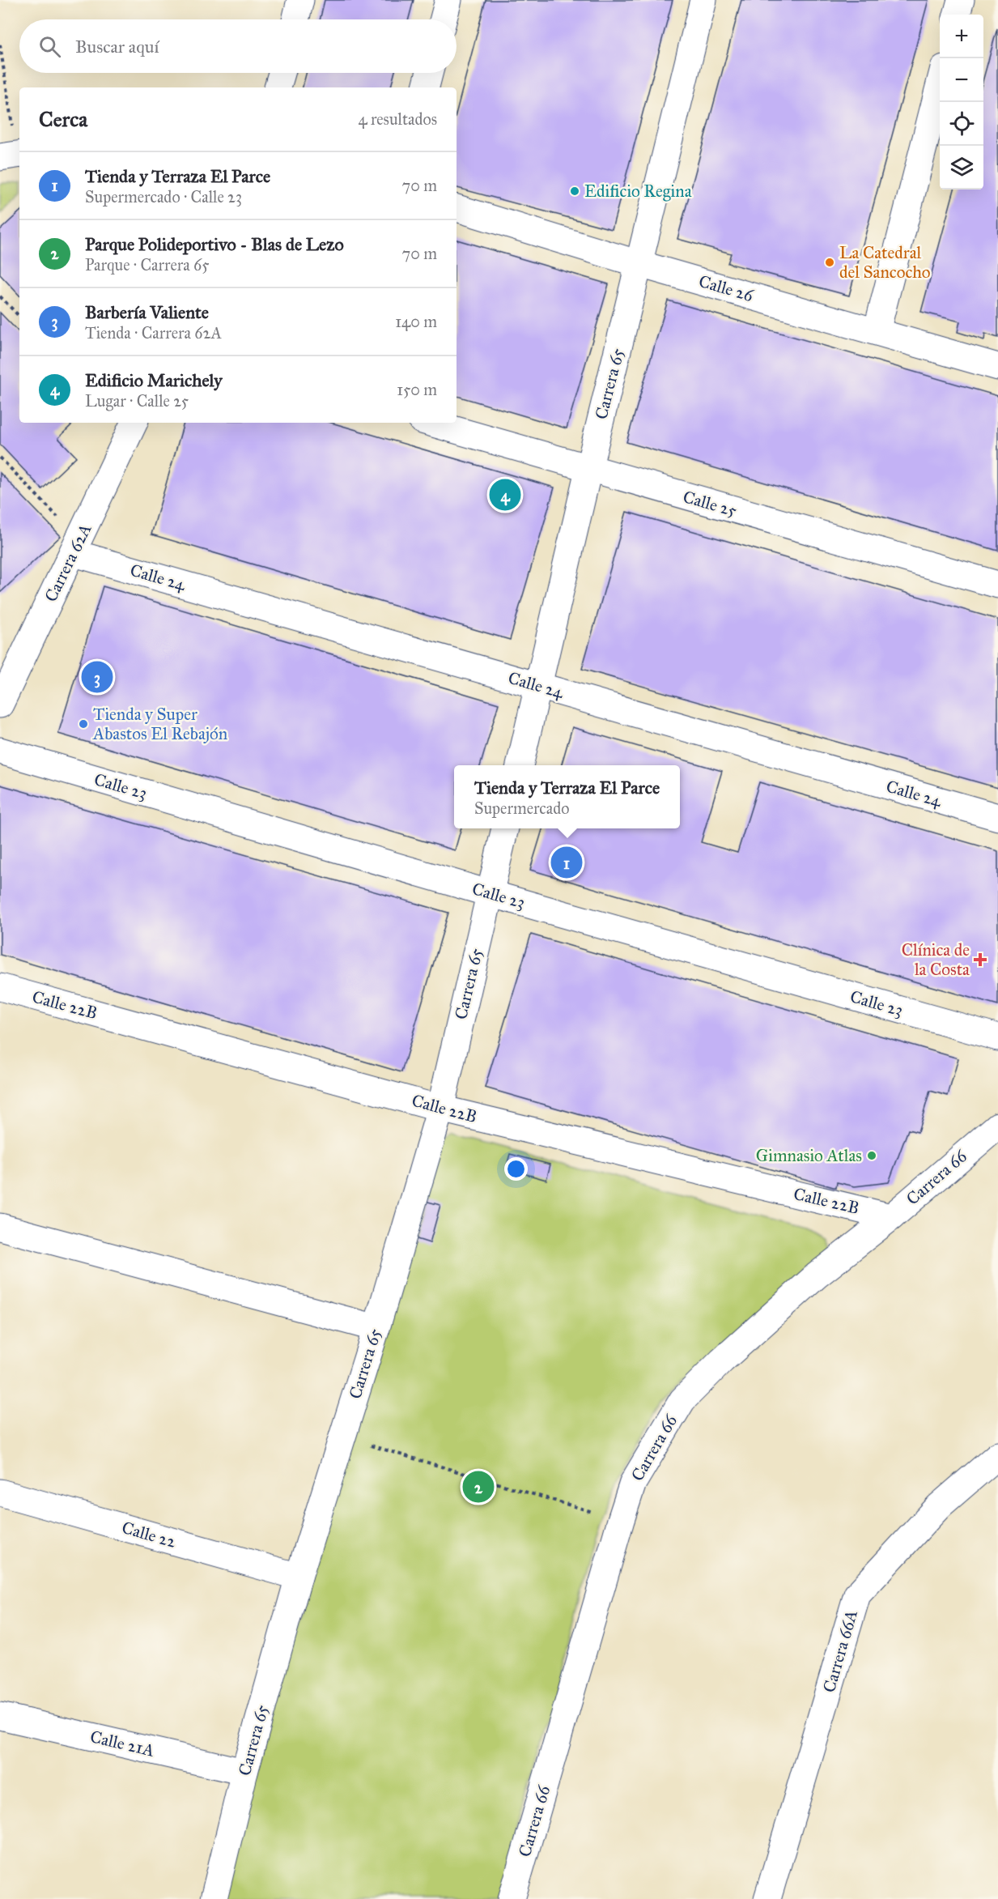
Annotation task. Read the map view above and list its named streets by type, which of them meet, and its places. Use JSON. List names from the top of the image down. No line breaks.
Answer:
{"streets":{"street":["Calle 26","Carrera 65","Calle 25","Carrera 62A","Calle 24","Calle 23","Calle 22B","Carrera 66","Calle 22","Carrera 66A","Calle 21A"]},"crossings":[["Calle 26","Carrera 65"],["Carrera 65","Calle 25"],["Carrera 65","Calle 24"],["Carrera 65","Calle 23"],["Carrera 65","Calle 22B"],["Carrera 65","Calle 22"],["Carrera 65","Calle 21A"],["Carrera 62A","Calle 24"],["Calle 22B","Carrera 66"]],"places":{"other":["Edificio Regina","La Catedral del Sancocho","Tienda y Super Abastos El Rebajón","Gimnasio Atlas"],"health":["Clínica de la Costa"]},"page":{"map_buttons":["+","−"],"search":"Buscar aquí","heading":["Cerca","4 resultados"],"list":[{"mark":"1","name":"Tienda y Terraza El Parce","note":"Supermercado · Calle 23","value":"70 m"},{"mark":"2","name":"Parque Polideportivo - Blas de Lezo","note":"Parque · Carrera 65","value":"70 m"},{"mark":"3","name":"Barbería Valiente","note":"Tienda · Carrera 62A","value":"140 m"},{"mark":"4","name":"Edificio Marichely","note":"Lugar · Calle 25","value":"150 m"}],"pins":["4","3","1","2"],"popup":["Tienda y Terraza El Parce","Supermercado"]}}
